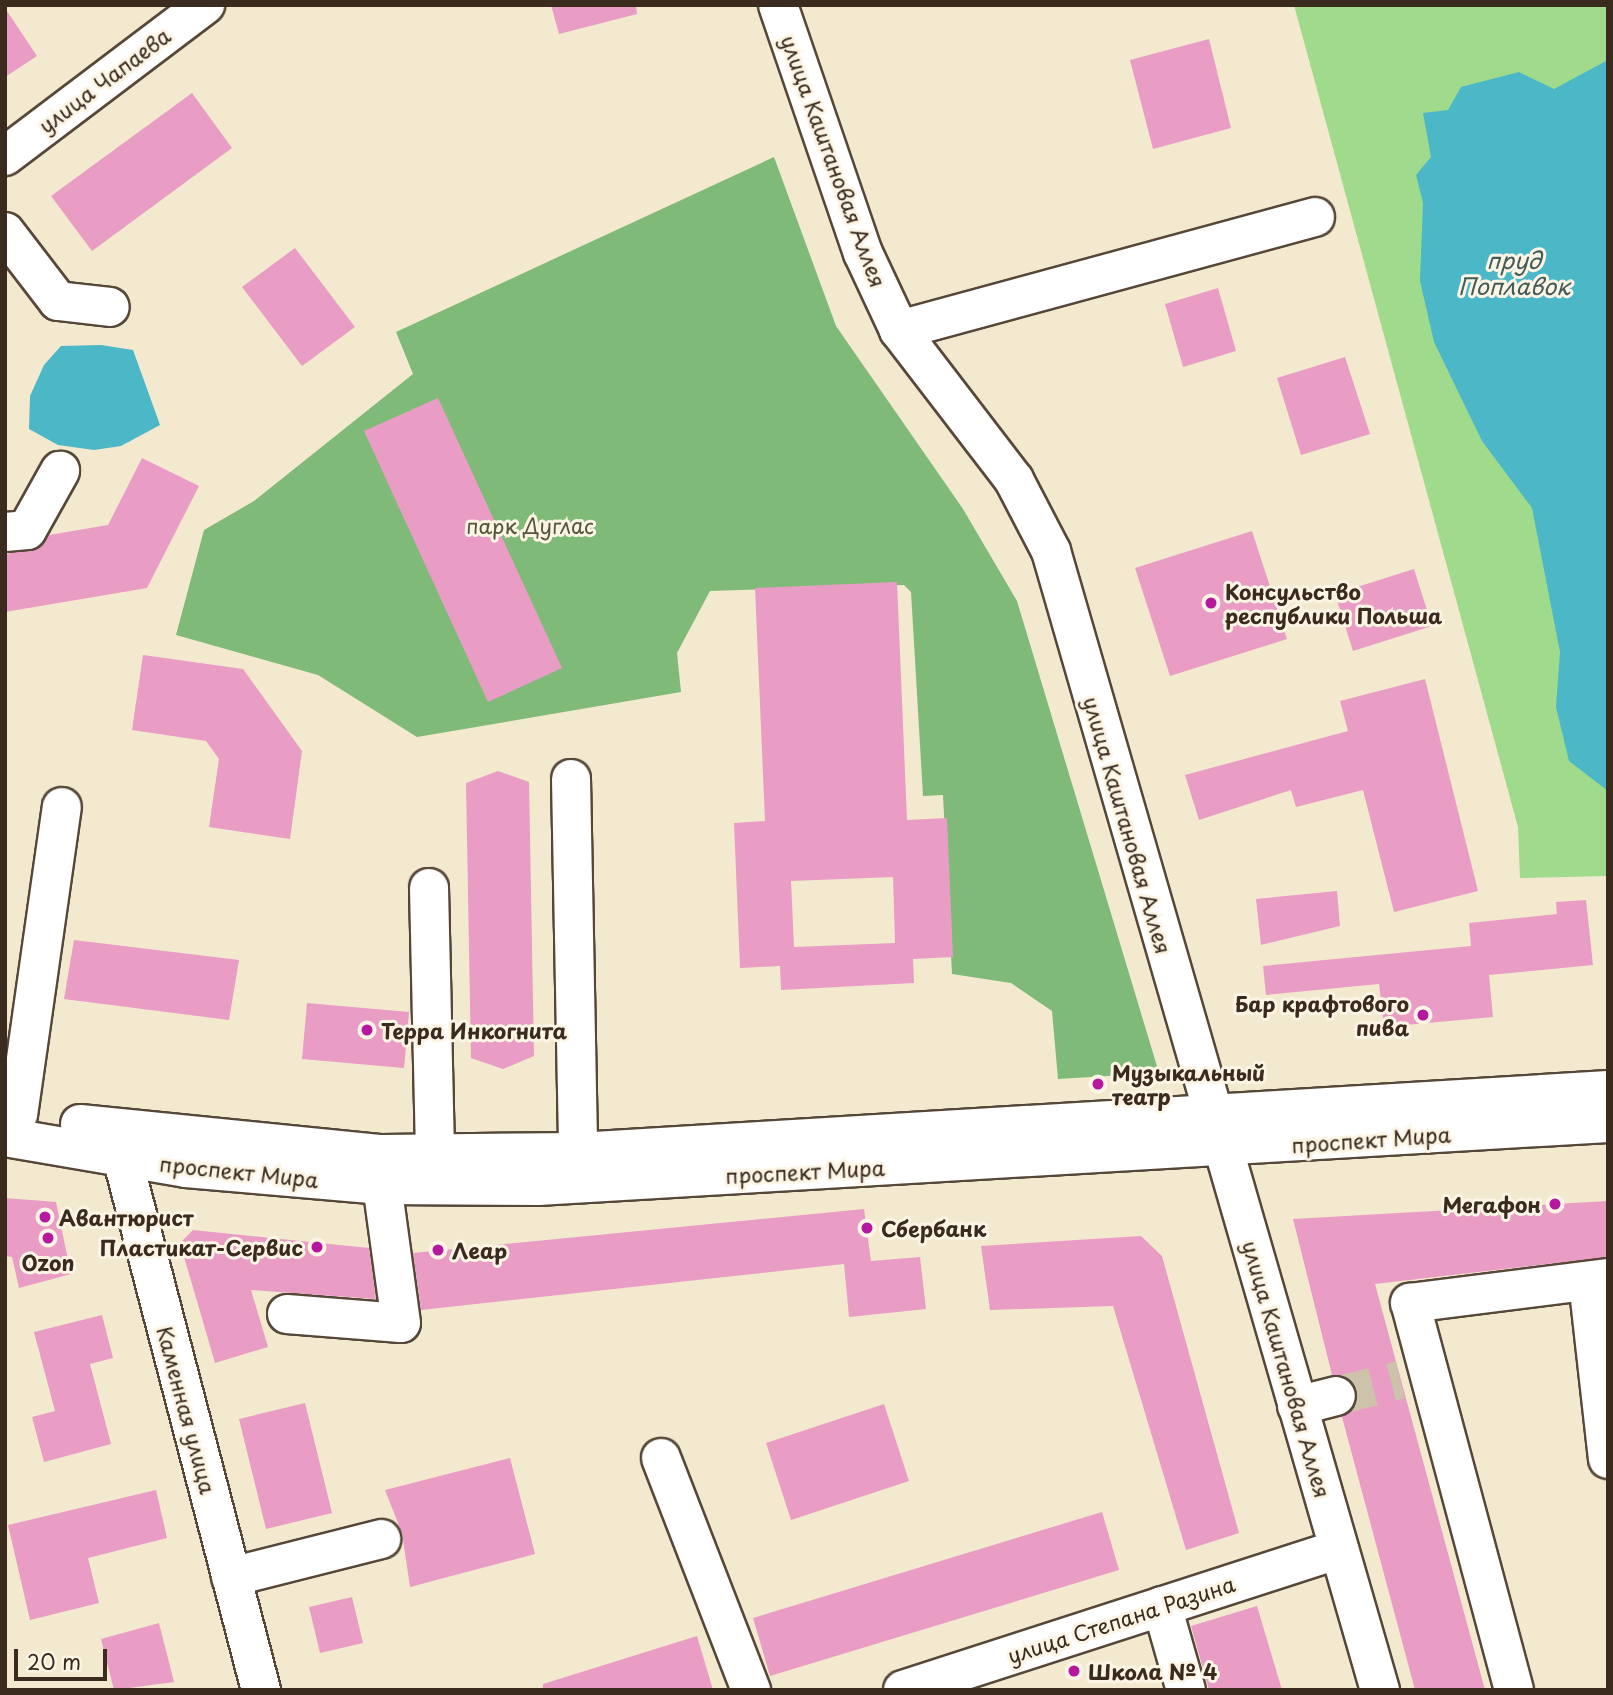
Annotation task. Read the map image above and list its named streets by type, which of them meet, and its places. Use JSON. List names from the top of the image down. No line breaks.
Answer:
{"streets":{"main road":["улица Чапаева","улица Каштановая Аллея","проспект Мира","Каменная улица","улица Степана Разина"]},"crossings":[["улица Каштановая Аллея","проспект Мира"],["улица Каштановая Аллея","улица Степана Разина"],["проспект Мира","Каменная улица"]],"water":["пруд Поплавок"],"parks":["парк Дуглас"],"places":["Консульство республики Польша","Бар крафтового пива","Терра Инкогнита","Музыкальный театр","Мегафон","Авантюрист","Сбербанк","Ozon","Пластикат-Сервис","Леар","Школа № 4"],"scale_bar":"20 m"}
